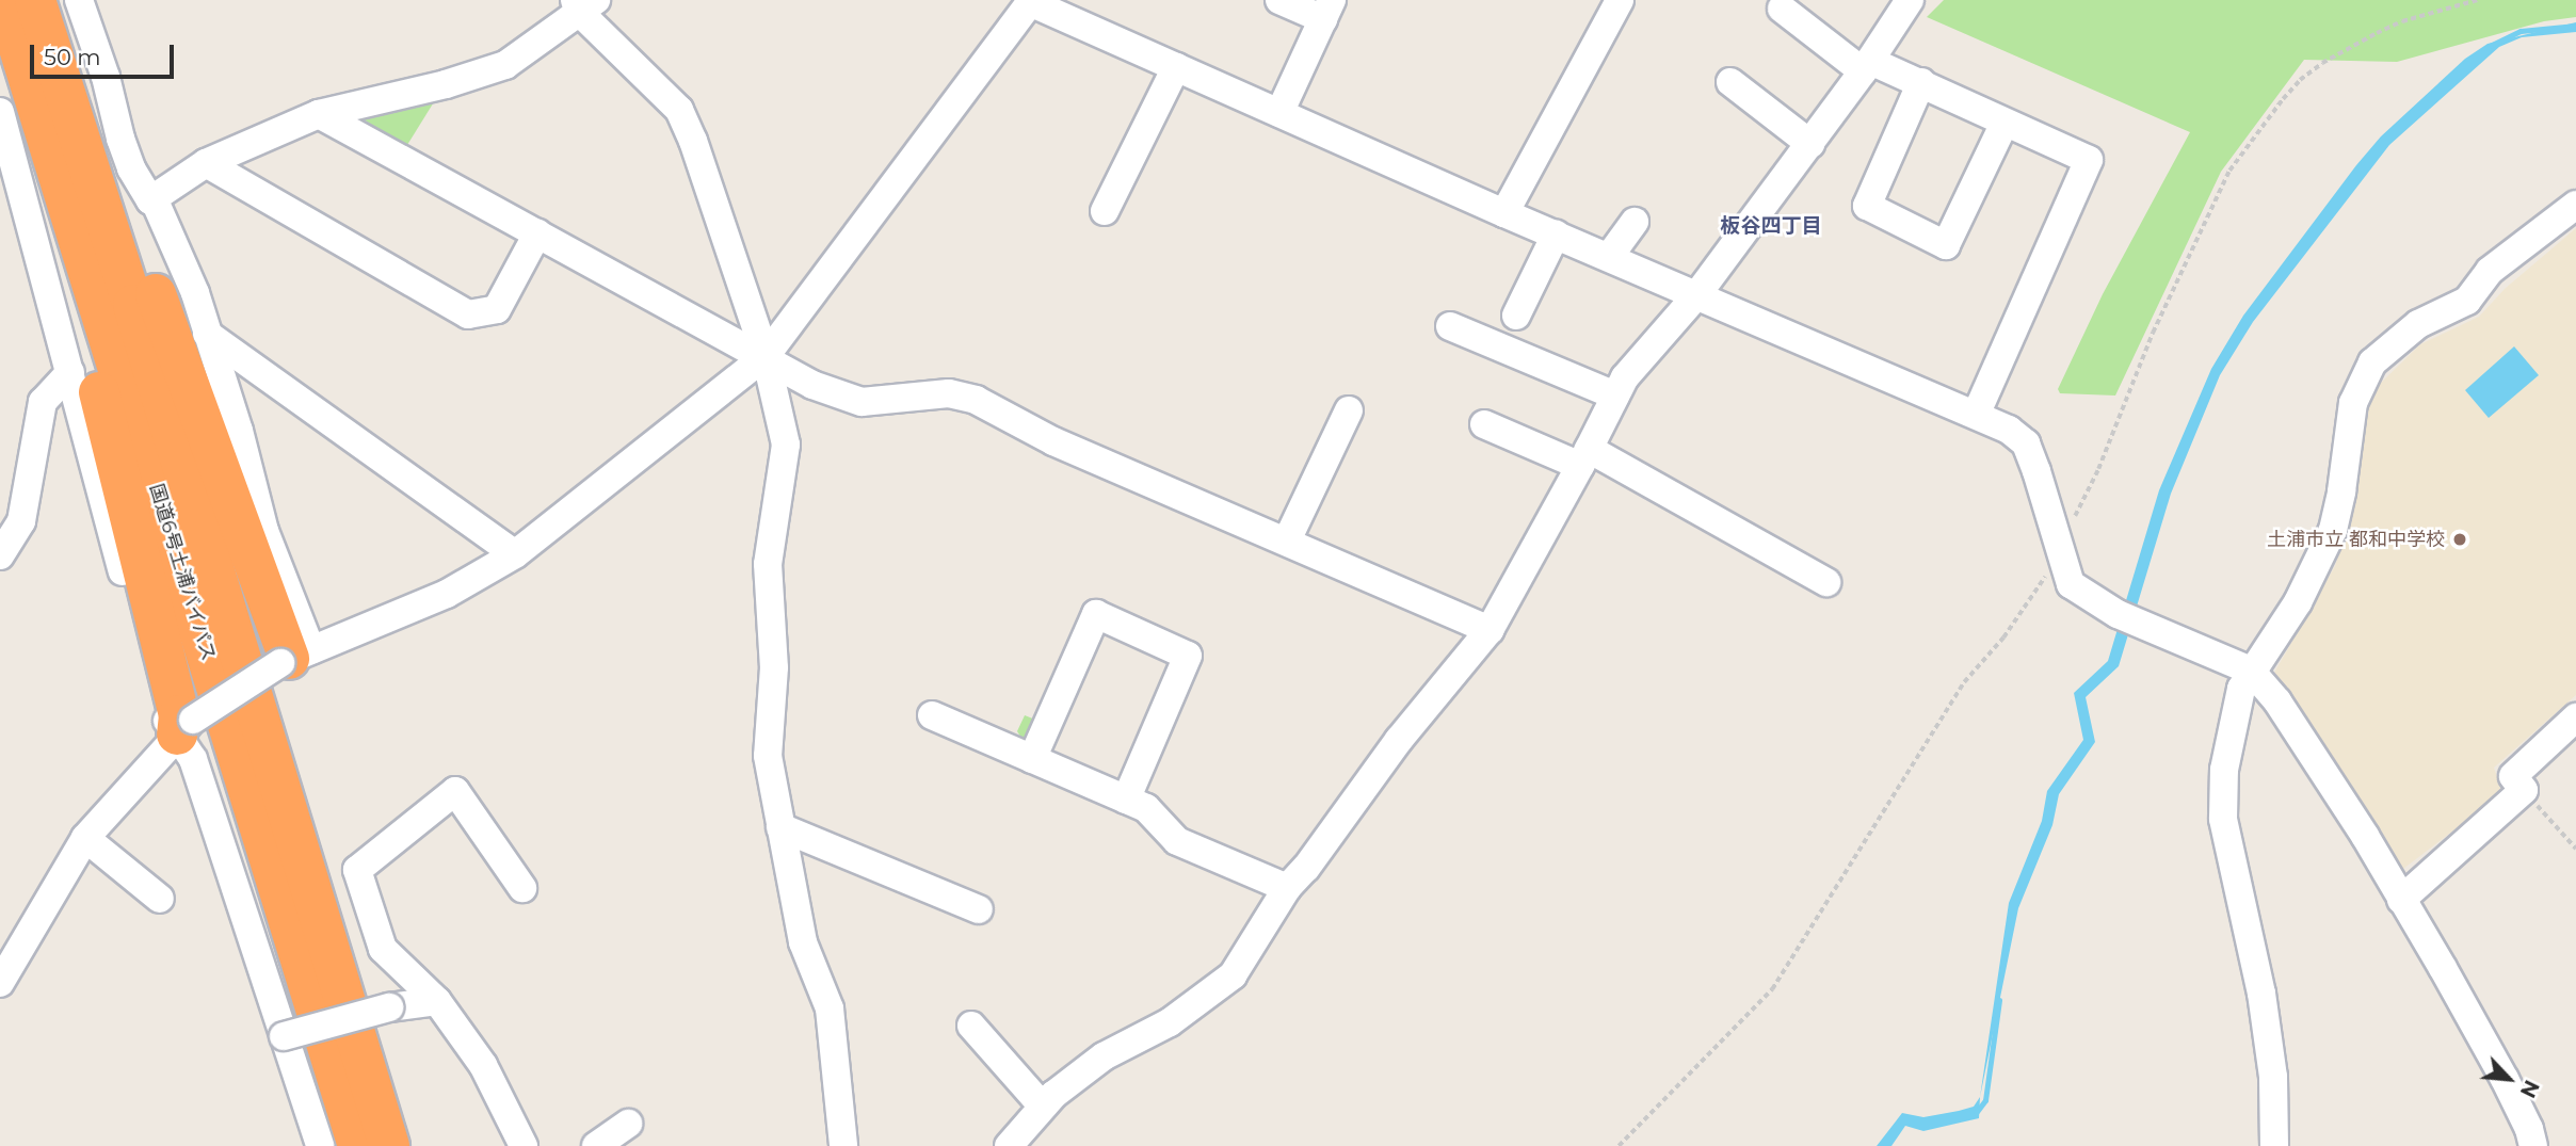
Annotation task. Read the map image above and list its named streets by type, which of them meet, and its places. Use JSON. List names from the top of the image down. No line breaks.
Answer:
{"streets":{"highway":["国道6号土浦バイパス"]},"districts":["板谷四丁目"],"places":["土浦市立 都和中学校"],"scale_bar":"50 m","north":"bottom right"}
